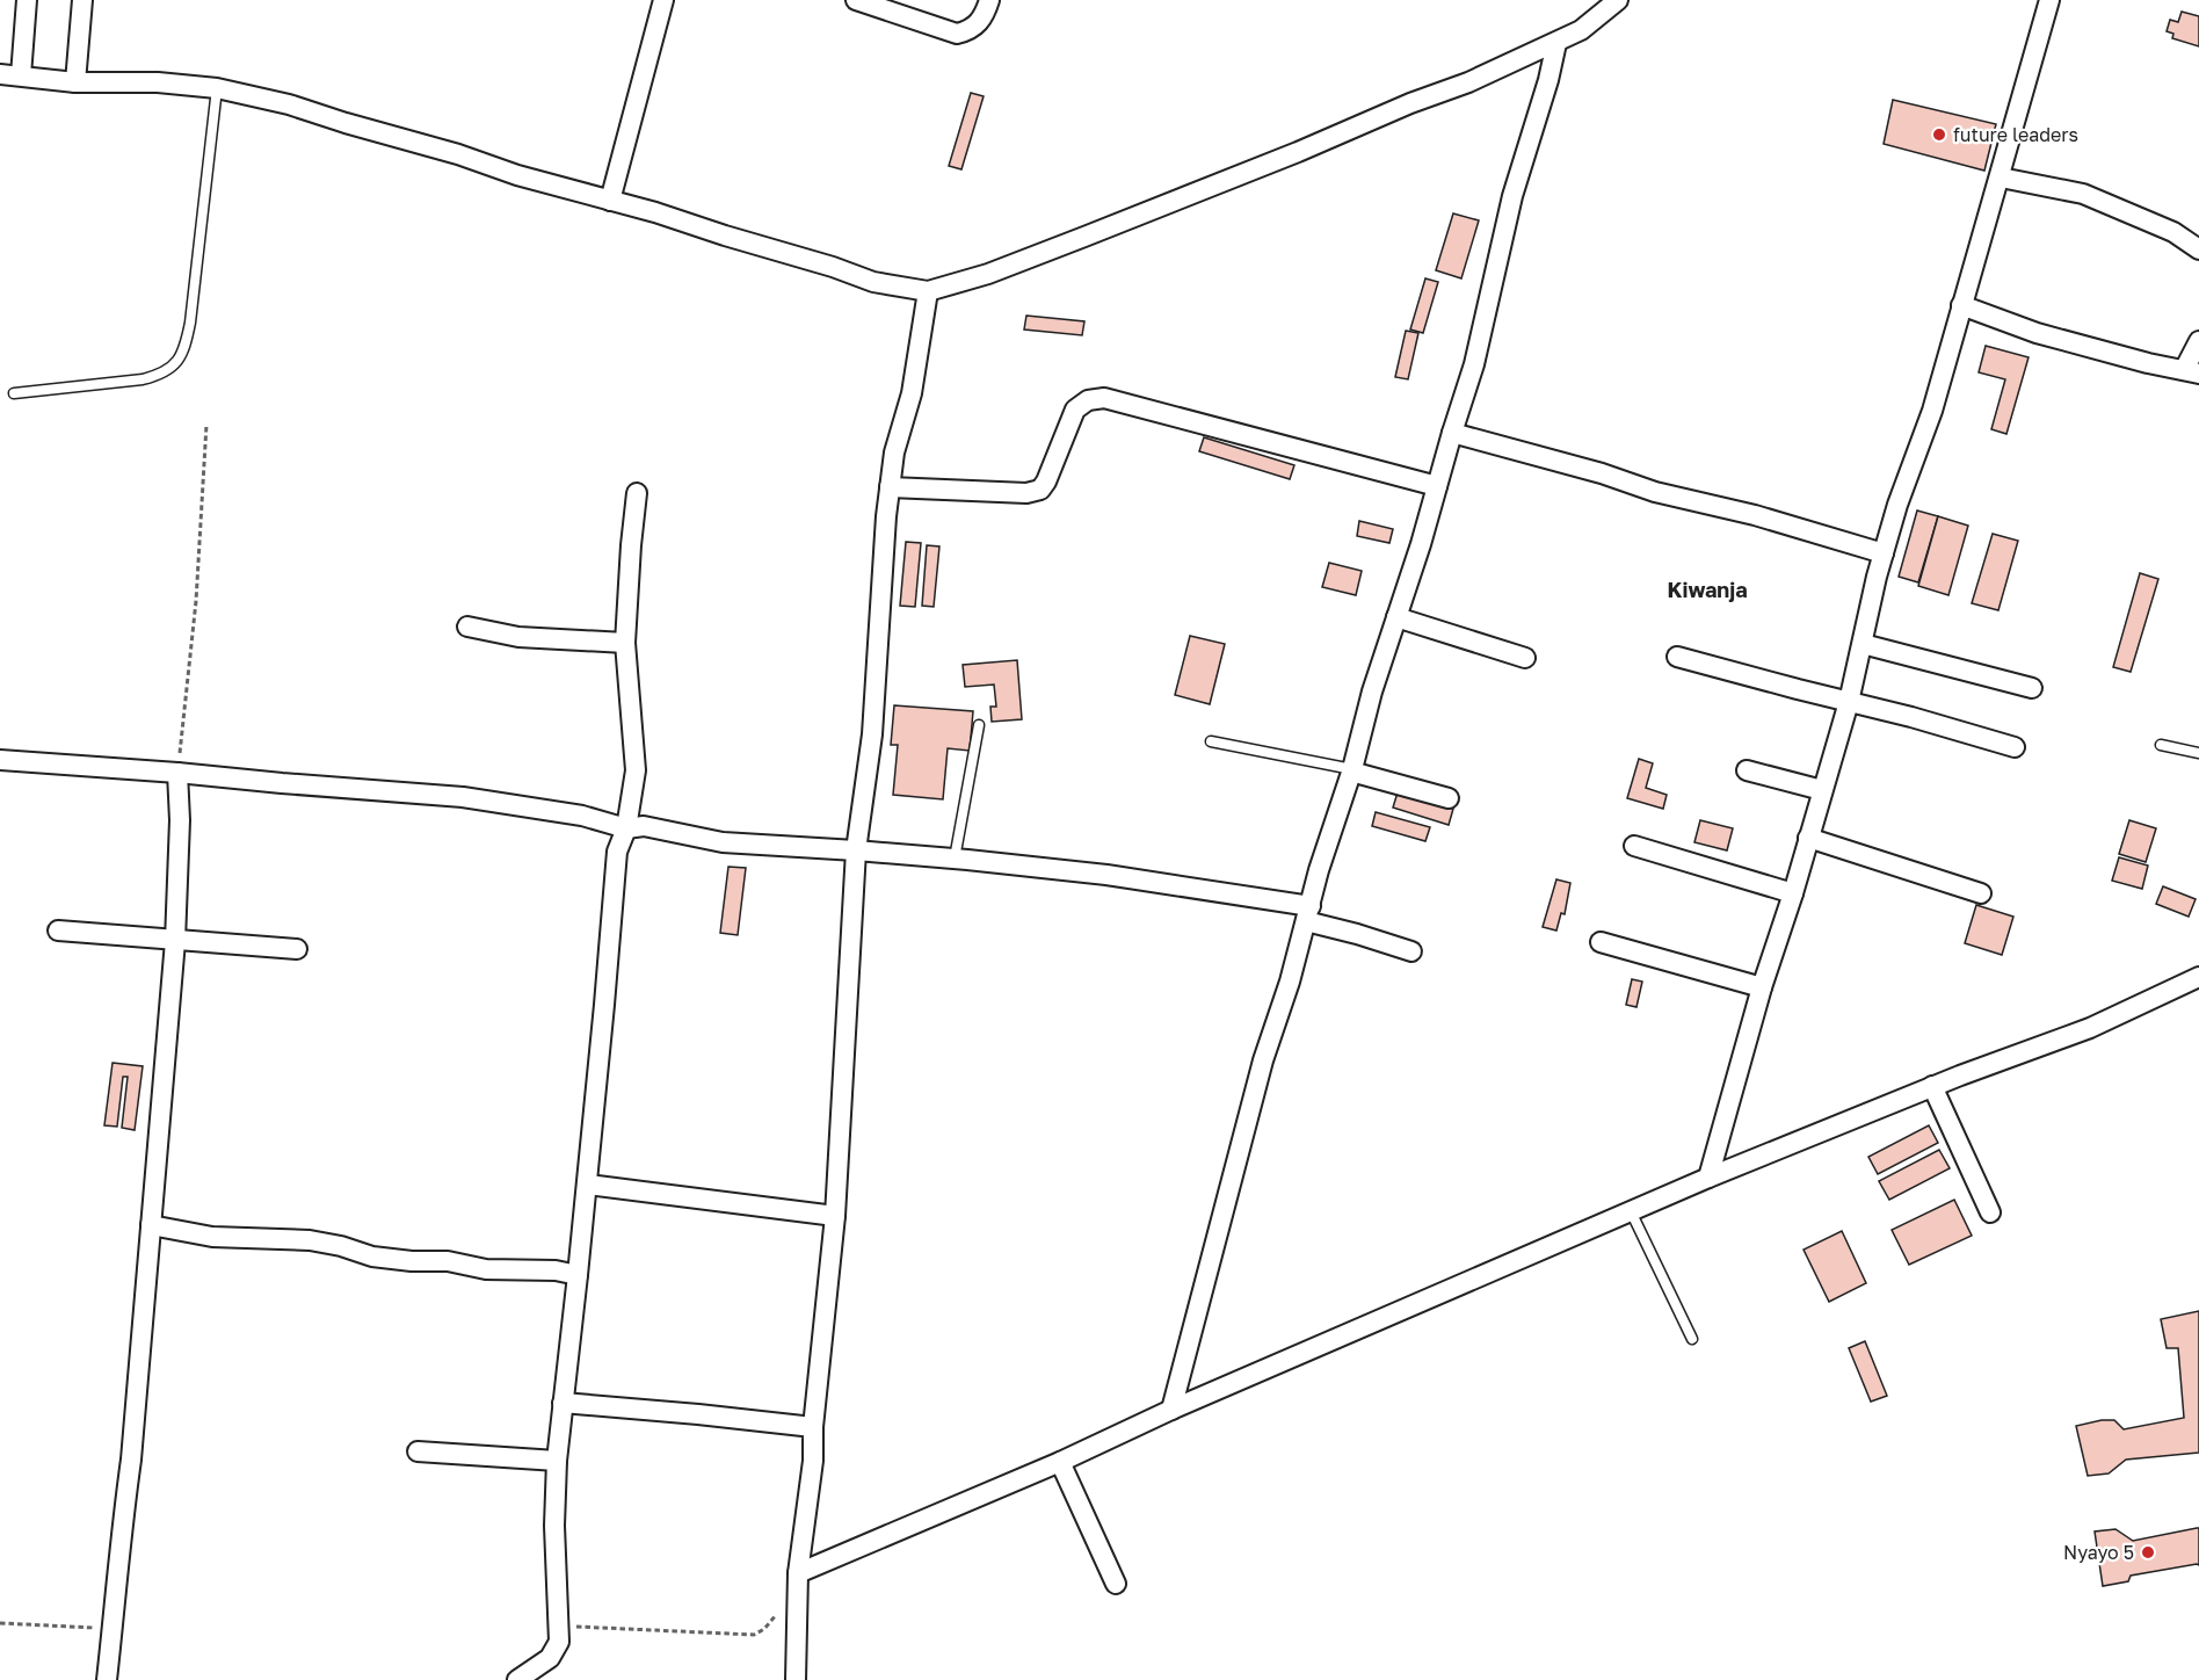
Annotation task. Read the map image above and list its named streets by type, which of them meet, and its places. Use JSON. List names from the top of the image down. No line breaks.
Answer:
{"districts":["Kiwanja"],"places":["future leaders","Nyayo 5"]}
